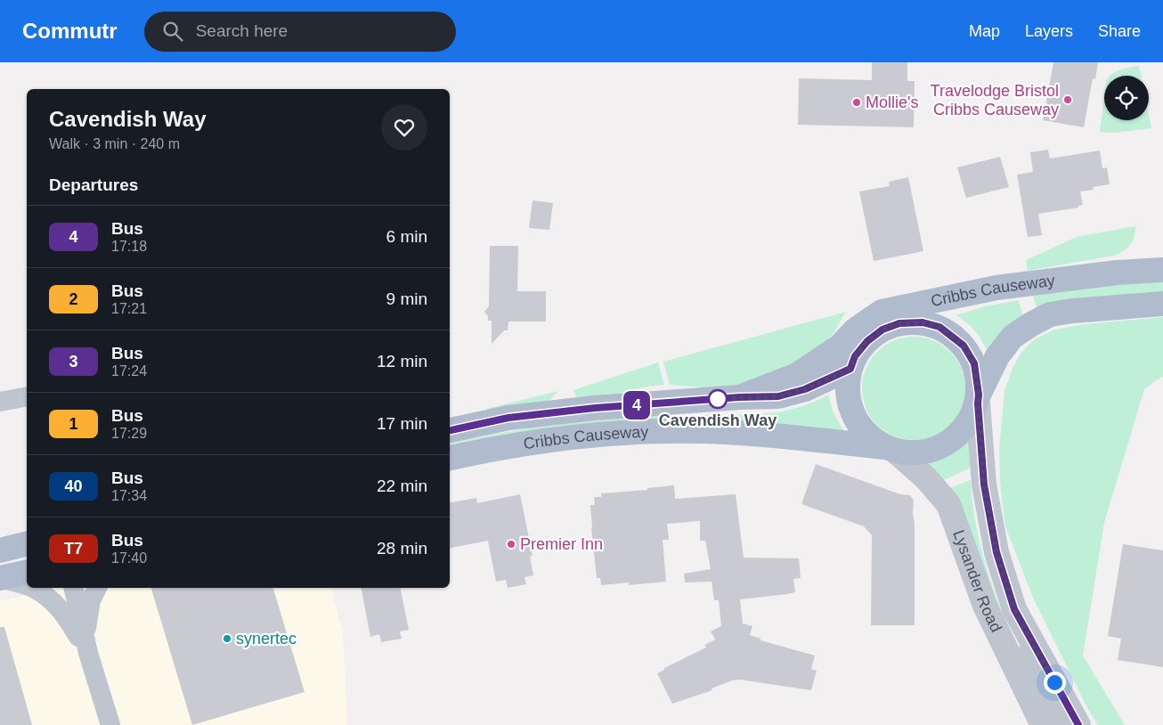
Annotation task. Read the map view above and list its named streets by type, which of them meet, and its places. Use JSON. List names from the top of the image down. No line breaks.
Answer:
{"streets":{"main road":["Cribbs Causeway"],"street":["Lysander Road"]},"crossings":[["Cribbs Causeway","Lysander Road"]],"places":["Travelodge Bristol Cribbs Causeway","Mollie's","Cavendish Way","Premier Inn","synertec"],"lines":["bus line 4"],"page":{"header":"Commutr","search":"Search here","nav":["Map","Layers","Share"],"on_map":"4","heading":[["Cavendish Way","Walk · 3 min · 240 m"],"Departures"],"list":[{"mark":"4","name":"Bus","note":"17:18","value":"6 min"},{"mark":"2","name":"Bus","note":"17:21","value":"9 min"},{"mark":"3","name":"Bus","note":"17:24","value":"12 min"},{"mark":"1","name":"Bus","note":"17:29","value":"17 min"},{"mark":"40","name":"Bus","note":"17:34","value":"22 min"},{"mark":"T7","name":"Bus","note":"17:40","value":"28 min"}]}}
